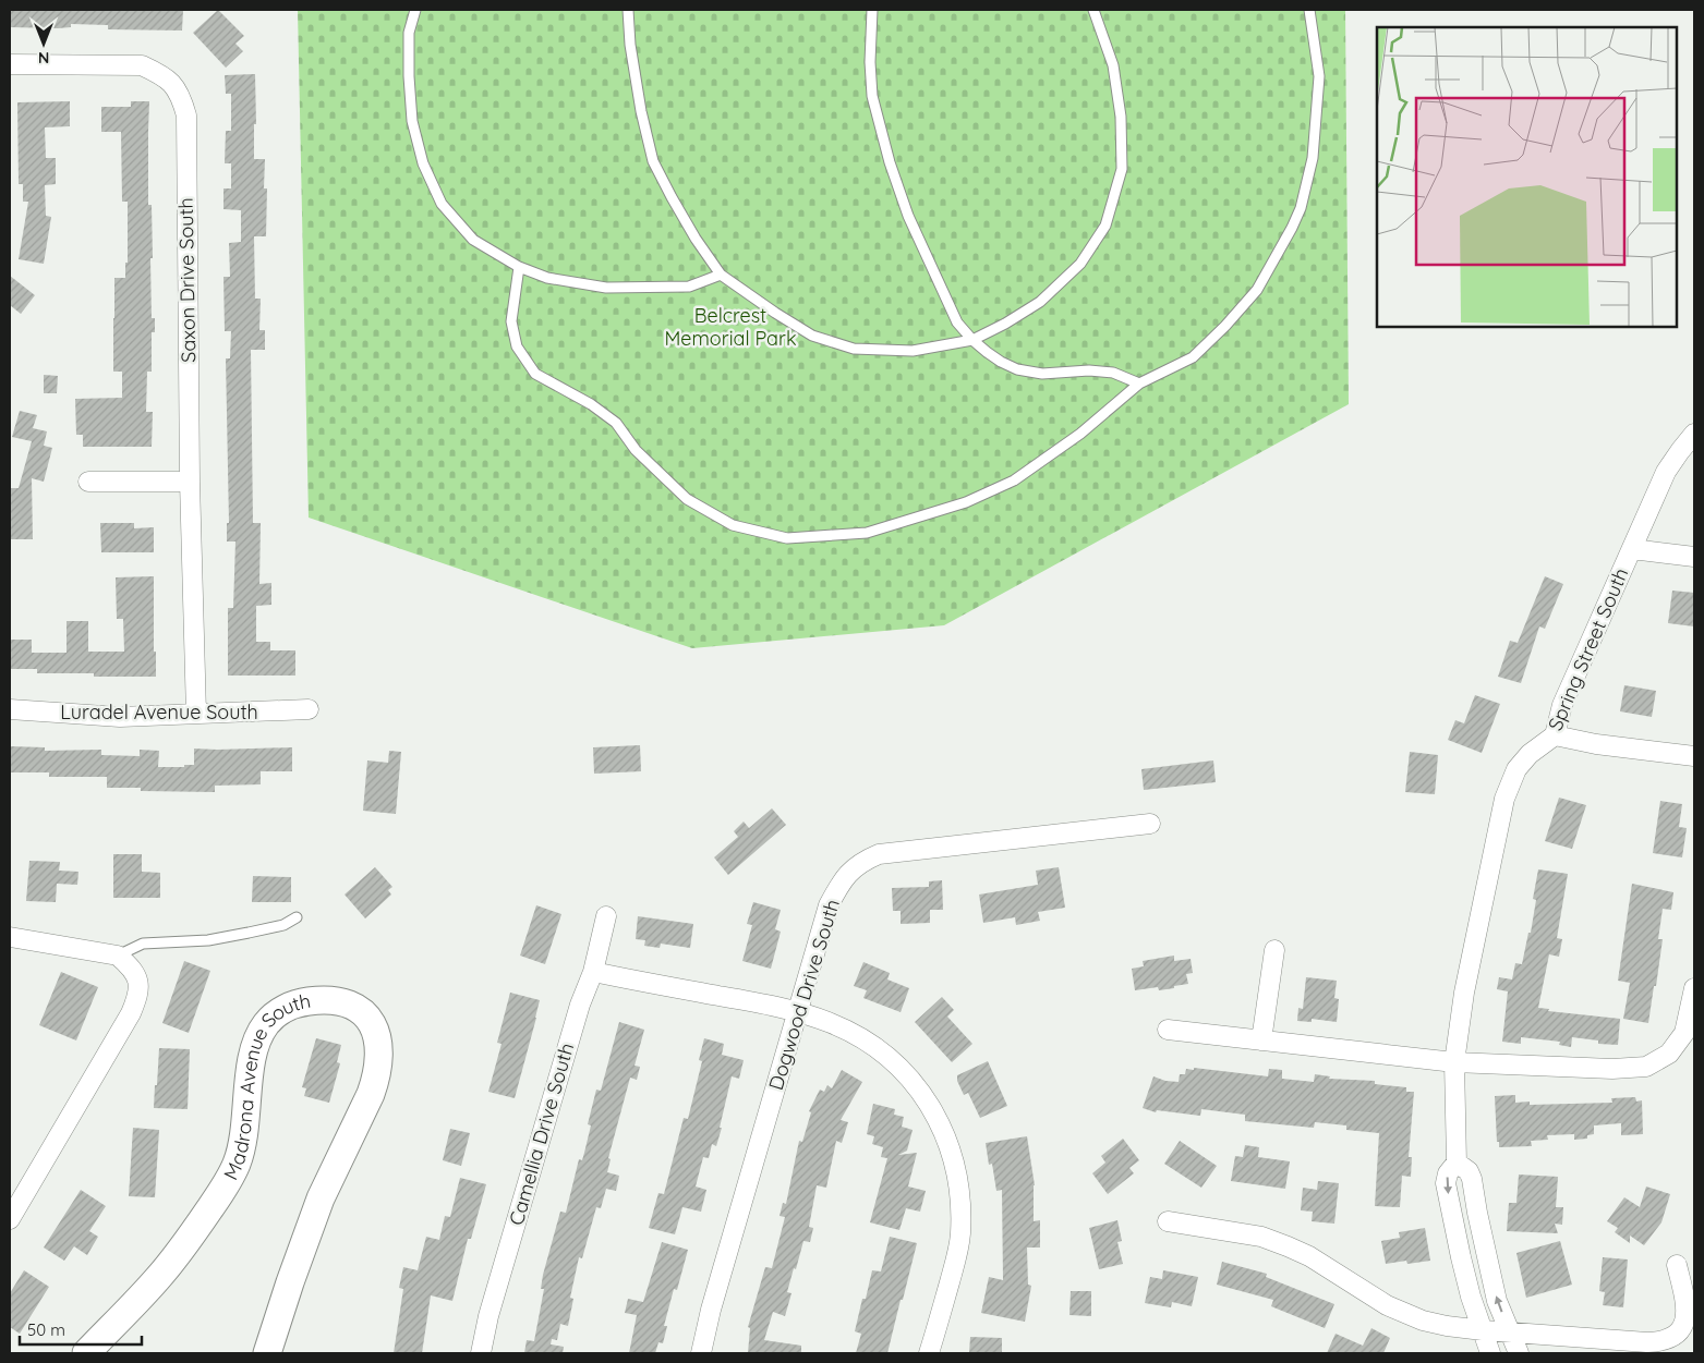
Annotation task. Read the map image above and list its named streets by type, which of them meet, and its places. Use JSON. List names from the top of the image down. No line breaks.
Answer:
{"streets":{"main road":["Madrona Avenue South"],"street":["Saxon Drive South","Spring Street South","Luradel Avenue South","Dogwood Drive South","Camellia Drive South"]},"crossings":[["Saxon Drive South","Luradel Avenue South"]],"parks":["Belcrest Memorial Park"],"scale_bar":"50 m","north":"bottom"}
